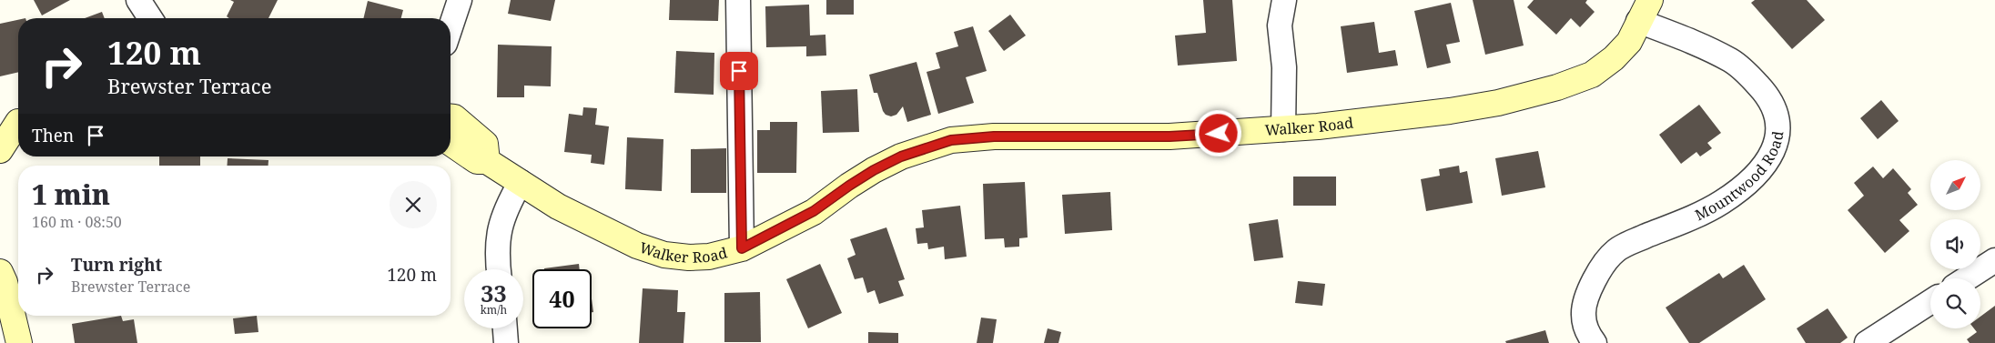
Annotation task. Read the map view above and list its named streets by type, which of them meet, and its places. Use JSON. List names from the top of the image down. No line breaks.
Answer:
{"streets":{"street":["Walker Road","Mountwood Road"]},"crossings":[["Walker Road","Mountwood Road"]],"north":"top right","page":{"turn":["120 m","Brewster Terrace"],"then":"Then","heading":["1 min","160 m · 08:50"],"list":[{"name":"Turn right","note":"Brewster Terrace","value":"120 m"}],"speed":"33 km/h","limit":"40"}}
